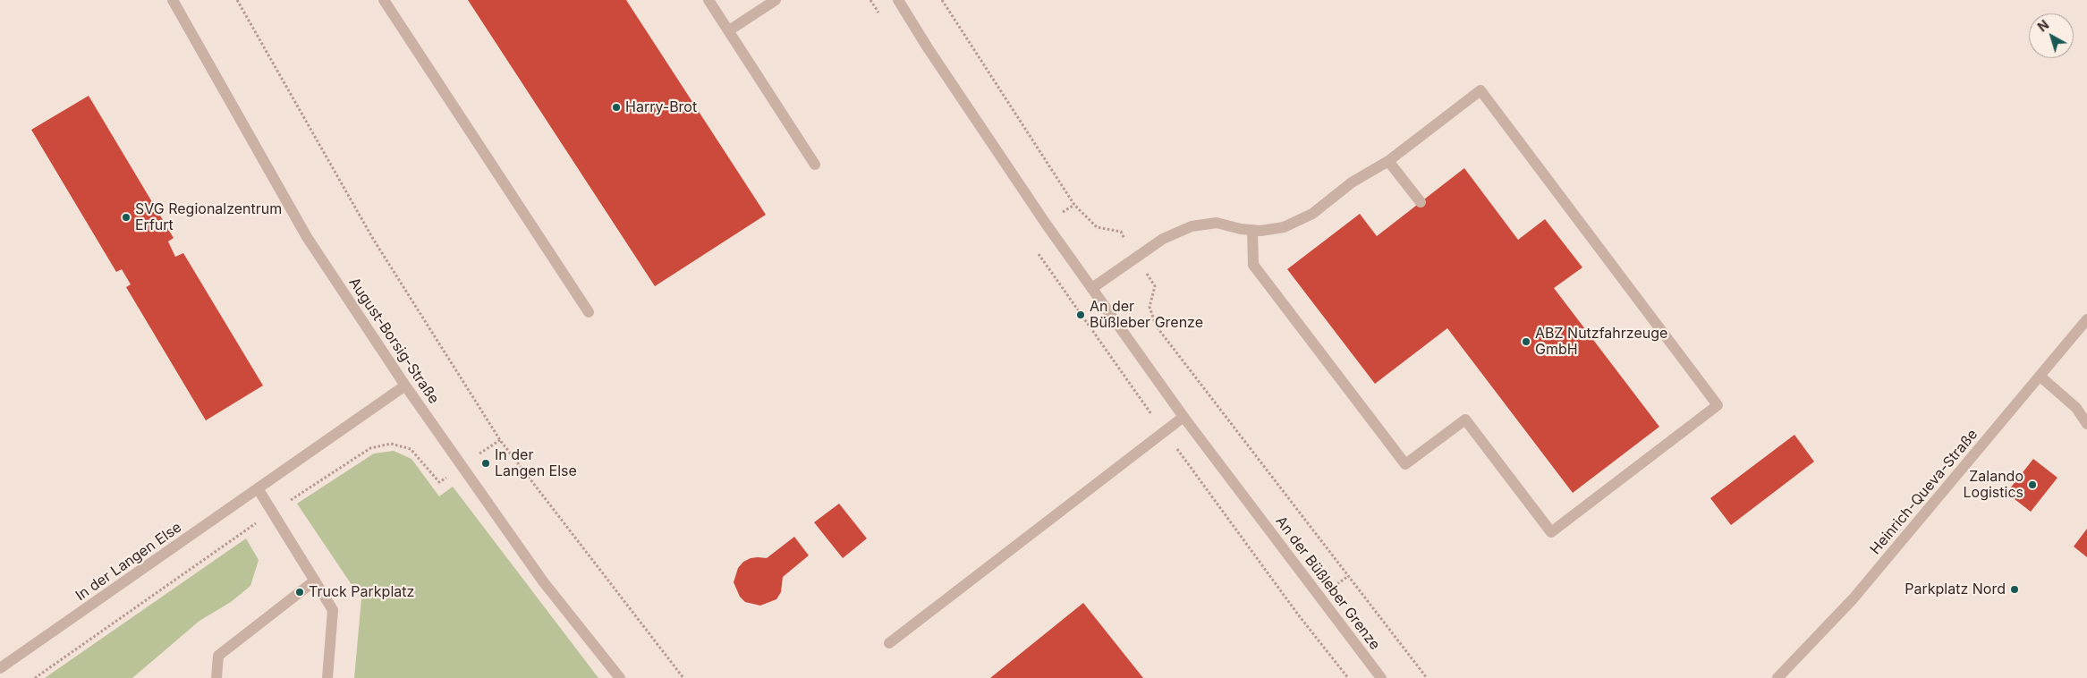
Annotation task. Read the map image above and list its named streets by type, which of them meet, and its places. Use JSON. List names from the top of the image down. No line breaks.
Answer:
{"streets":{"street":["August-Borsig-Straße","Heinrich-Queva-Straße","In der Langen Else","An der Büßleber Grenze"]},"crossings":[["August-Borsig-Straße","In der Langen Else"]],"places":["Harry-Brot","SVG Regionalzentrum Erfurt","An der Büßleber Grenze","ABZ Nutzfahrzeuge GmbH","In der Langen Else","Zalando Logistics","Parkplatz Nord","Truck Parkplatz"],"north":"top left"}
